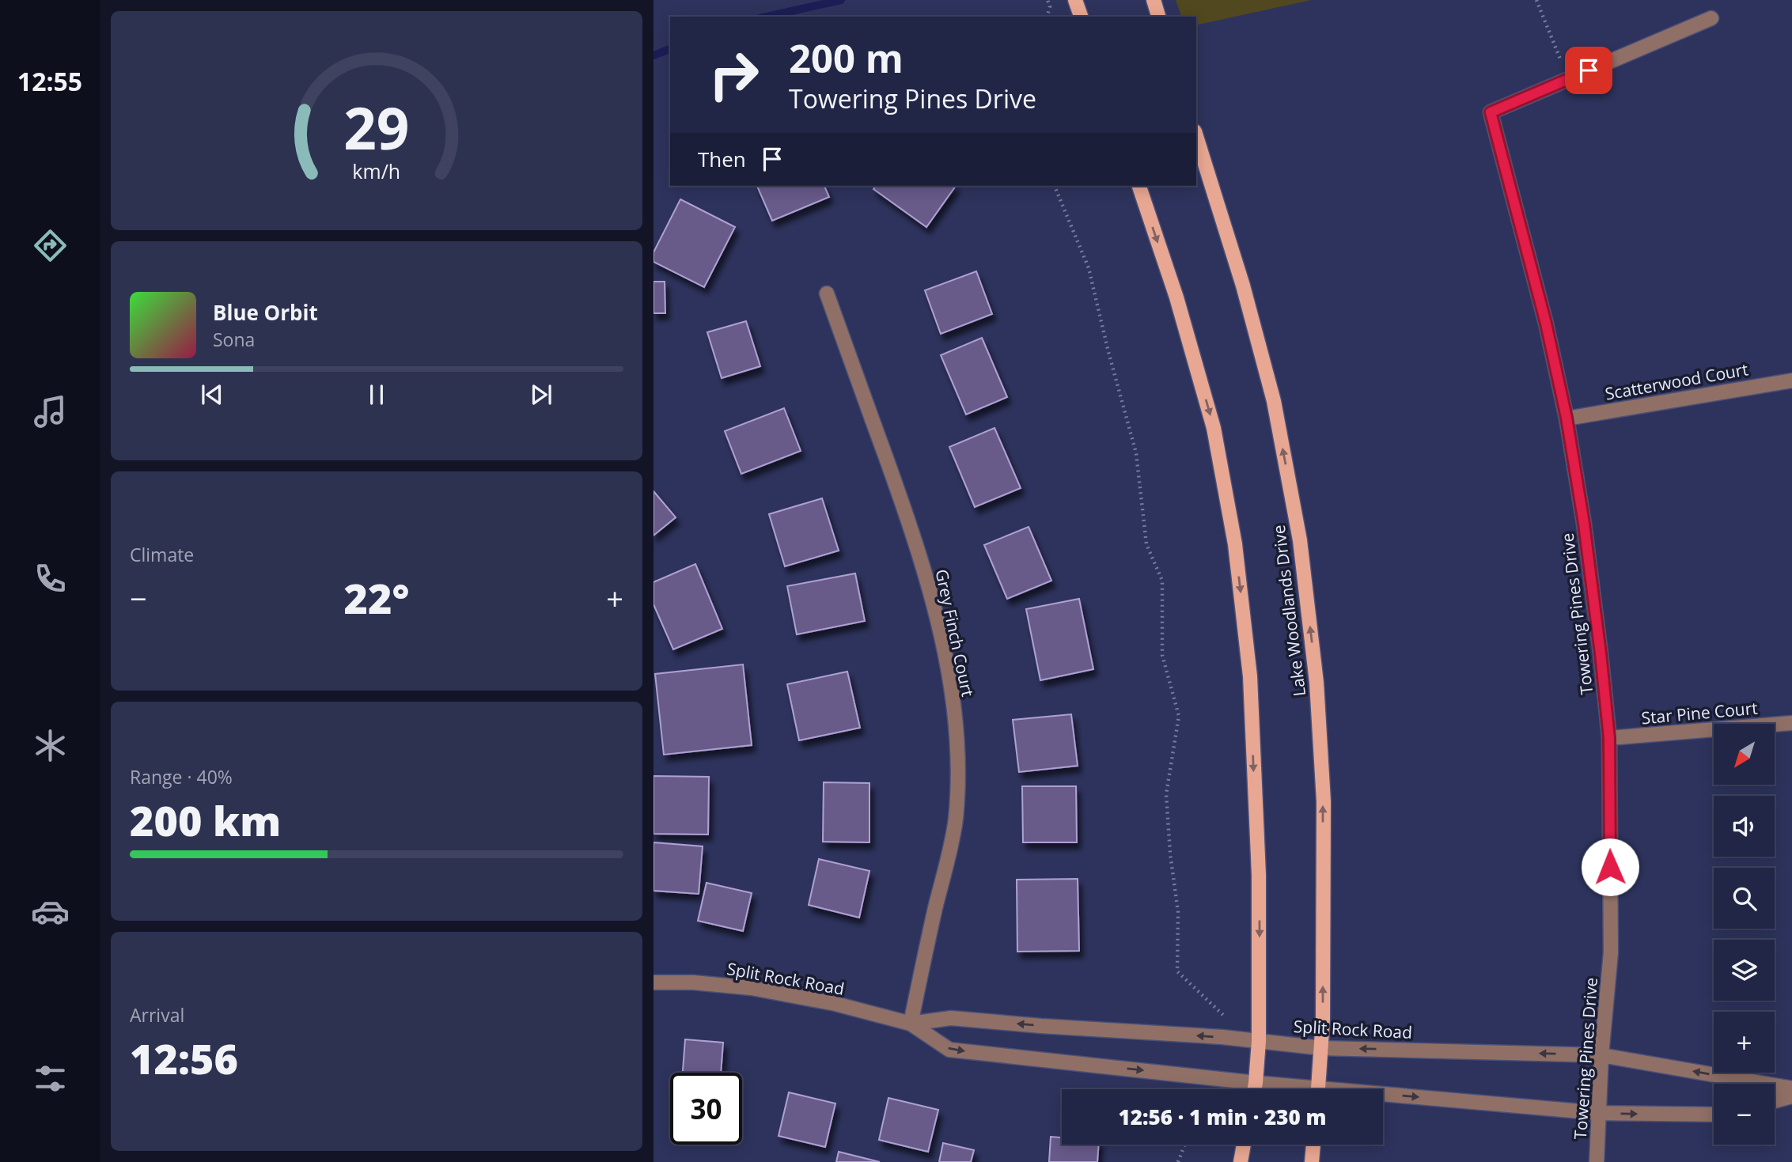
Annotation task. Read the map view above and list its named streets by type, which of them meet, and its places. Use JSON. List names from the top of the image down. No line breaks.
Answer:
{"streets":{"main road":["Lake Woodlands Drive"],"street":["Scatterwood Court","Towering Pines Drive","Grey Finch Court","Star Pine Court","Split Rock Road"]},"crossings":[["Scatterwood Court","Towering Pines Drive"],["Lake Woodlands Drive","Split Rock Road"],["Towering Pines Drive","Star Pine Court"],["Towering Pines Drive","Split Rock Road"],["Grey Finch Court","Split Rock Road"]],"north":"bottom left","page":{"tabs":"12:55","turn":["200 m","Towering Pines Drive"],"then":"Then","song":["Blue Orbit","Sona"],"tile":["Climate",["Range · 40%","200 km"],["Arrival","12:56"]],"heat":["−","22°","+"],"map_buttons":["+","−"],"limit":"30","trip":"12:56 · 1 min · 230 m","gauge":["29","km/h"]}}
